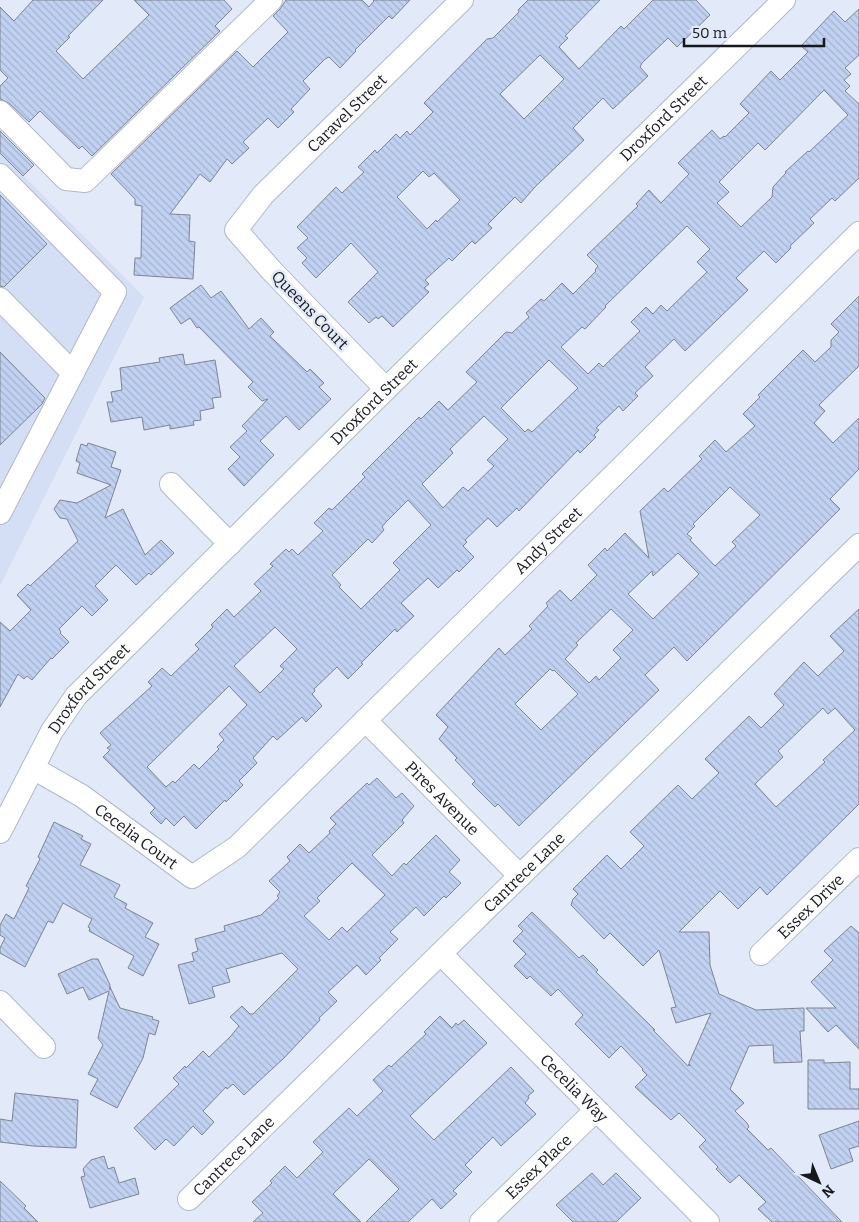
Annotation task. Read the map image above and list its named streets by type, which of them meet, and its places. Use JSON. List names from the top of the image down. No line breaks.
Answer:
{"streets":{"street":["Caravel Street","Droxford Street","Queens Court","Andy Street","Pires Avenue","Cecelia Court","Cantrece Lane","Essex Drive","Cecelia Way","Essex Place"]},"crossings":[["Caravel Street","Queens Court"],["Droxford Street","Queens Court"],["Droxford Street","Cecelia Court"],["Andy Street","Pires Avenue"],["Andy Street","Cecelia Court"],["Pires Avenue","Cantrece Lane"],["Cantrece Lane","Cecelia Way"],["Cecelia Way","Essex Place"]],"scale_bar":"50 m","north":"bottom right"}
